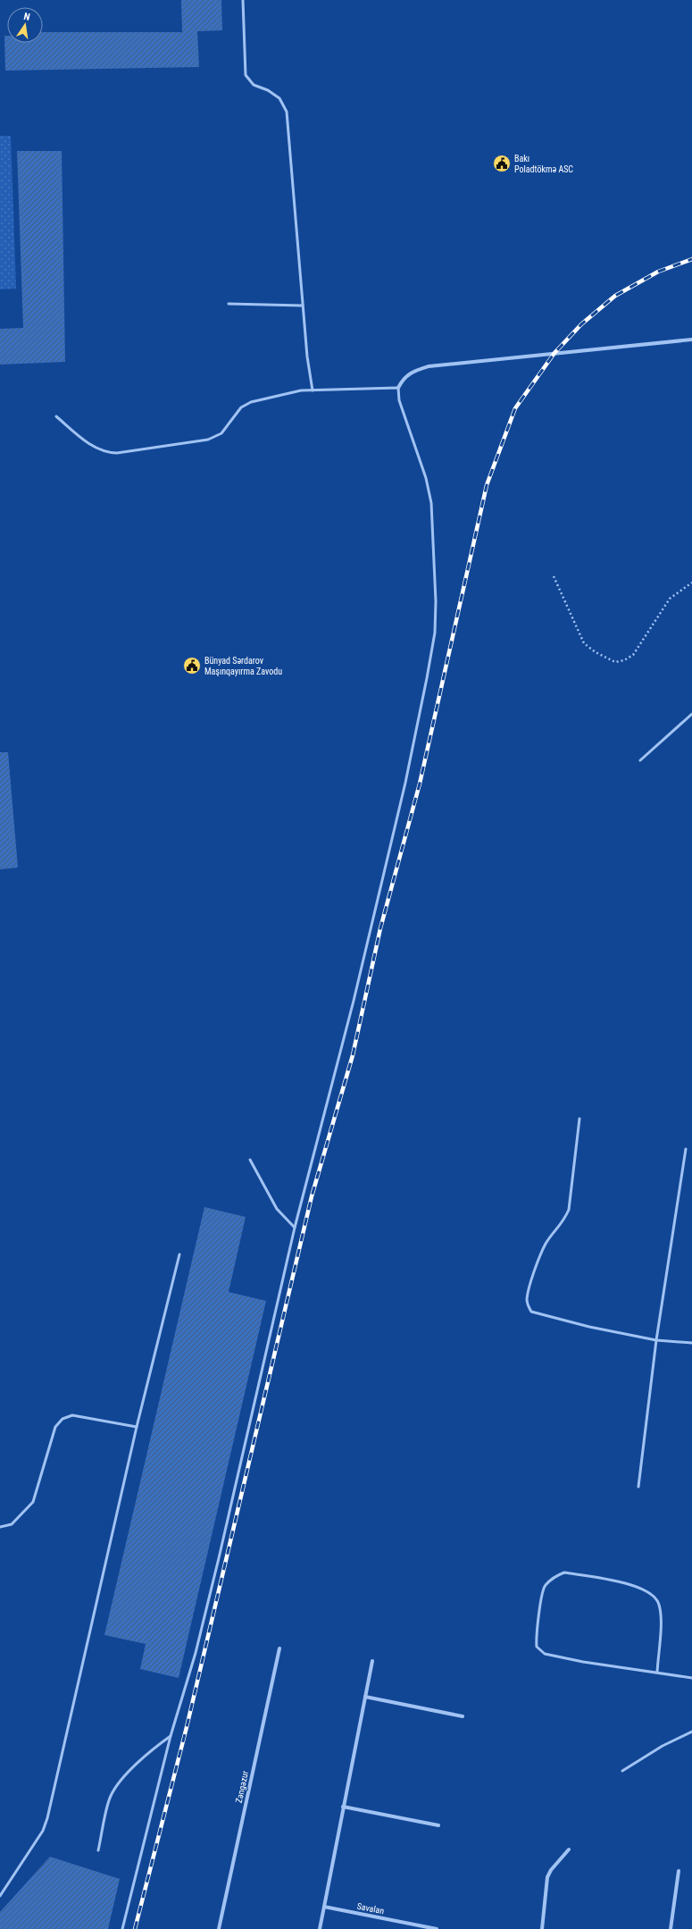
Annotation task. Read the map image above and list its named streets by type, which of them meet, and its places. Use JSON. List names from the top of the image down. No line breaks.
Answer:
{"streets":{"street":["Zəngəzur","Savalan"]},"places":{"public building":["Bakı Poladtökmə ASC","Bünyad Sərdarov Maşınqayırma Zavodu"]},"north":"top"}
